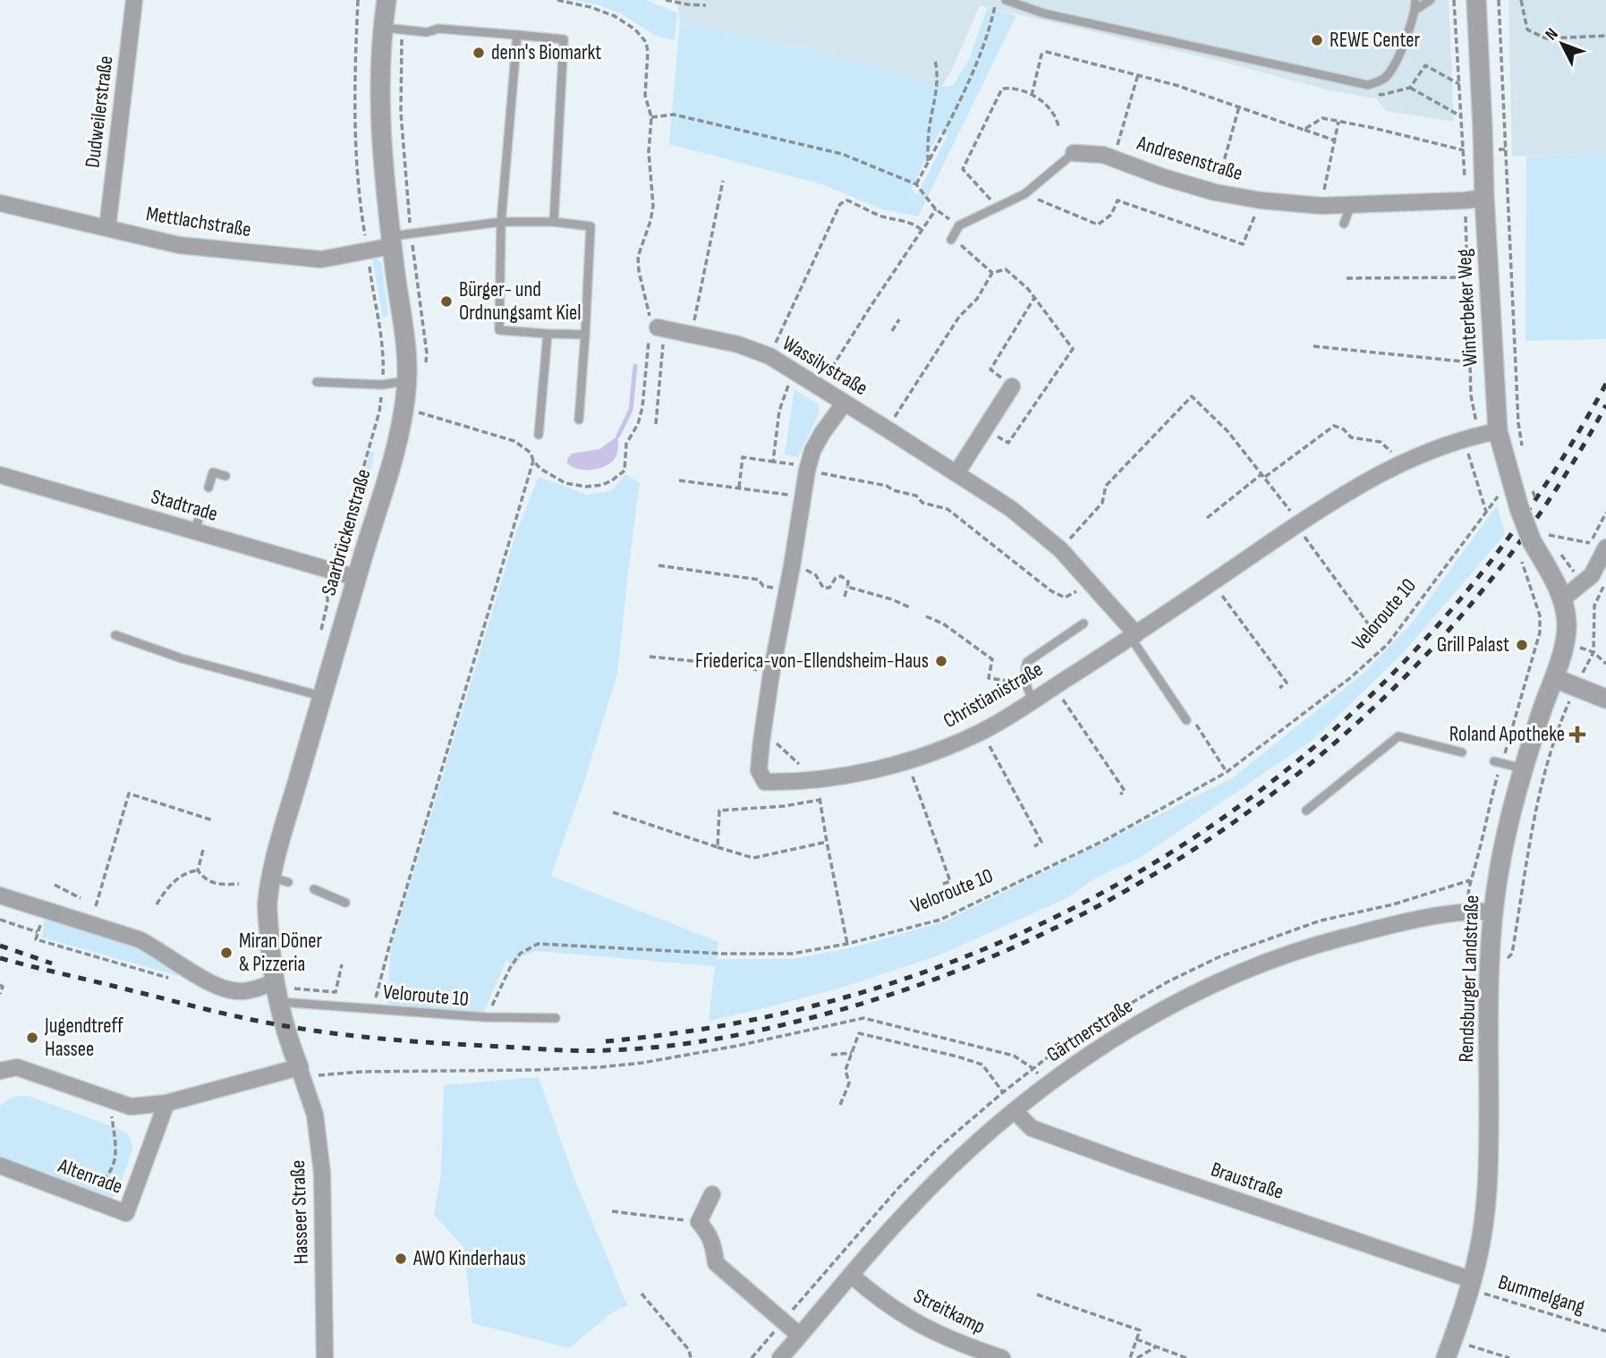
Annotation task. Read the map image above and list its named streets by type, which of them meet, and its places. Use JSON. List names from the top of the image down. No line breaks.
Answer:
{"streets":{"street":["Dudweilerstraße","Andresenstraße","Mettlachstraße","Winterbeker Weg","Wassilystraße","Stadtrade","Saarbrückenstraße","Christianistraße","Rendsburger Landstraße","Gärtnerstraße","Altenrade","Braustraße","Hasseer Straße","Streitkamp"],"lane":["Veloroute 10"],"path":["Bummelgang"]},"crossings":[["Dudweilerstraße","Mettlachstraße"],["Andresenstraße","Winterbeker Weg"],["Mettlachstraße","Saarbrückenstraße"],["Winterbeker Weg","Christianistraße"],["Winterbeker Weg","Rendsburger Landstraße"],["Wassilystraße","Christianistraße"],["Stadtrade","Saarbrückenstraße"],["Saarbrückenstraße","Veloroute 10"],["Saarbrückenstraße","Hasseer Straße"],["Rendsburger Landstraße","Gärtnerstraße"],["Rendsburger Landstraße","Braustraße"],["Rendsburger Landstraße","Bummelgang"],["Gärtnerstraße","Braustraße"],["Gärtnerstraße","Streitkamp"],["Braustraße","Bummelgang"]],"places":{"other":["REWE Center","denn's Biomarkt","Bürger- und Ordnungsamt Kiel","Grill Palast","Friederica-von-Ellendsheim-Haus","Miran Döner & Pizzeria","Jugendtreff Hassee","AWO Kinderhaus"],"health":["Roland Apotheke"]},"north":"top left"}
